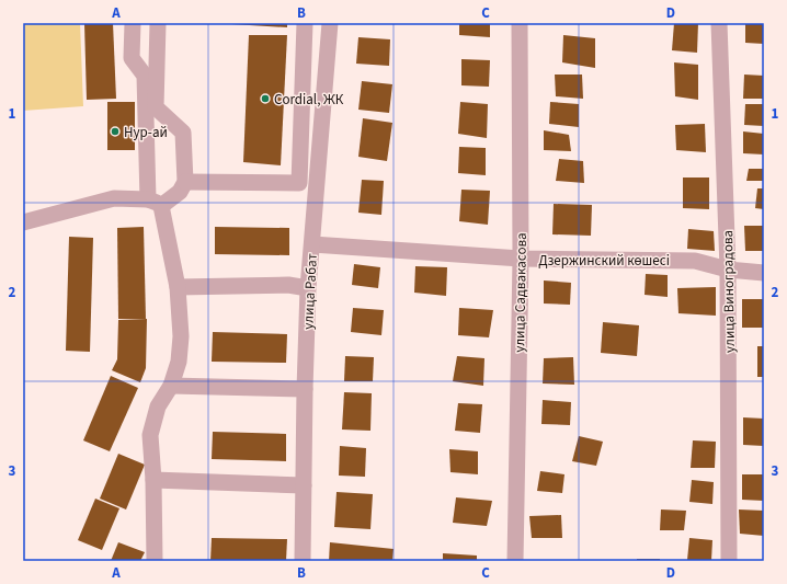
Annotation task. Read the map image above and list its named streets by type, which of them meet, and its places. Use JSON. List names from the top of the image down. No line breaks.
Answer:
{"streets":{"street":["Дзержинский көшесі","улица Рабат","улица Виноградова","улица Садвакасова"]},"crossings":[["Дзержинский көшесі","улица Рабат"],["Дзержинский көшесі","улица Виноградова"],["Дзержинский көшесі","улица Садвакасова"]],"places":["Cordial, ЖК","Нур-ай"],"grid":{"columns":["A","B","C","D"],"rows":["1","2","3"]}}
